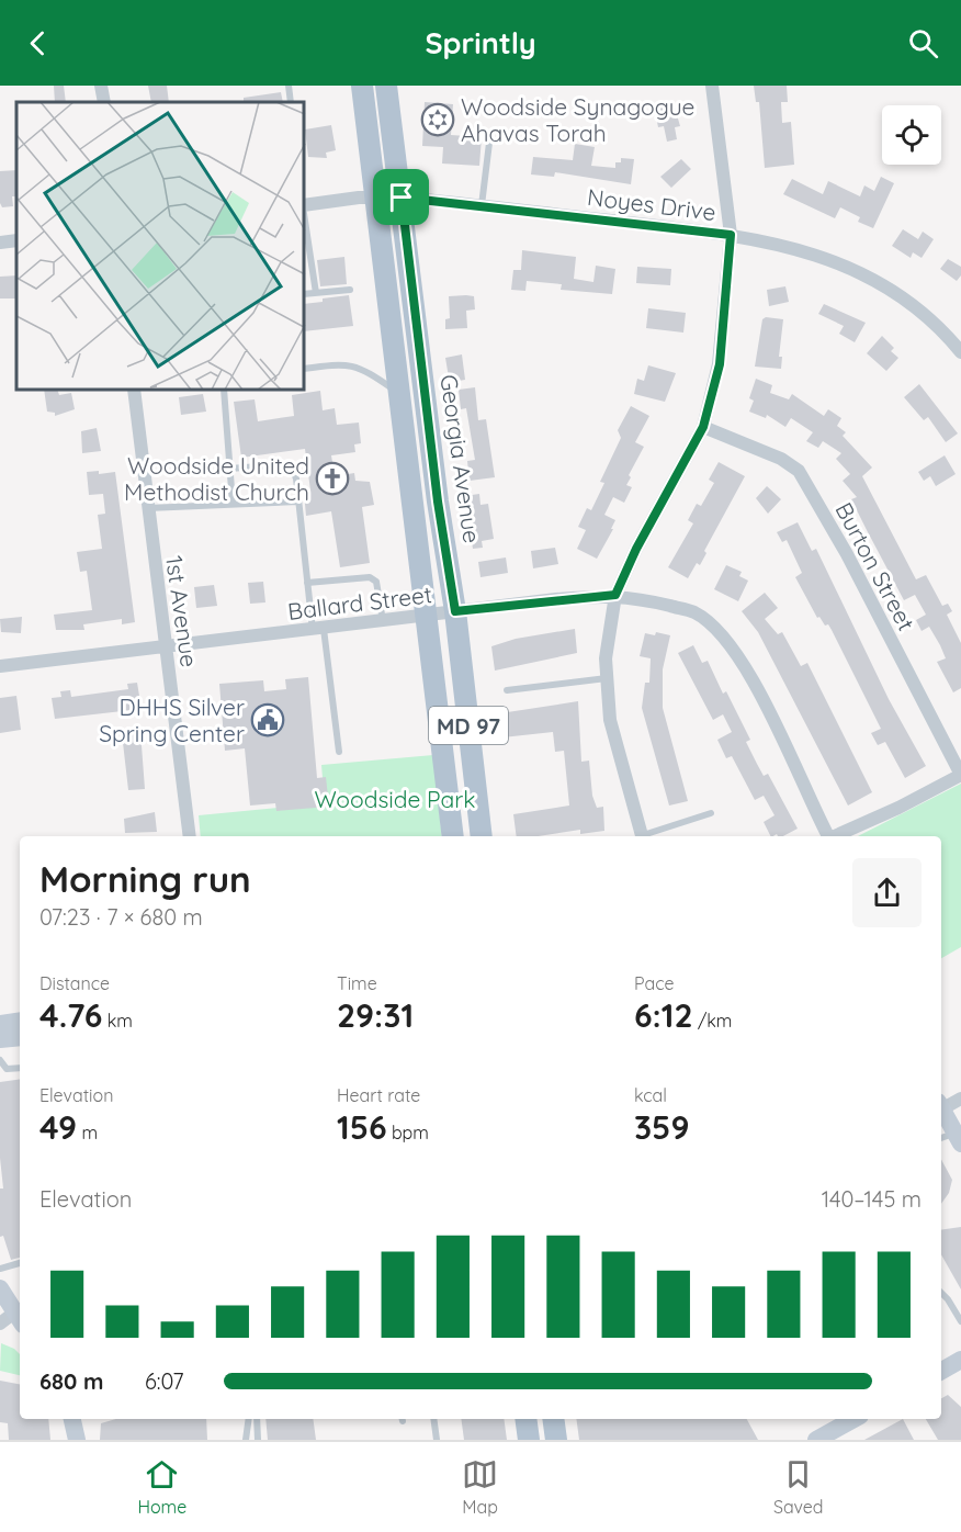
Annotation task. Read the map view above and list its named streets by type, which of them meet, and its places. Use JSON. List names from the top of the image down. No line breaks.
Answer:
{"streets":{"main road":["Georgia Avenue","MD 97"],"street":["Noyes Drive","Burton Street","Ballard Street","1st Avenue"]},"crossings":[["Noyes Drive","Georgia Avenue"],["Noyes Drive","MD 97"],["Georgia Avenue","Ballard Street"],["Ballard Street","1st Avenue"],["Ballard Street","MD 97"]],"parks":["Woodside Park"],"places":{"synagogue":["Woodside Synagogue Ahavas Torah"],"church":["Woodside United Methodist Church"],"public building":["DHHS Silver Spring Center"]},"page":{"header":"Sprintly","heading":["Morning run","07:23 · 7 × 680 m"],"stats":[["Distance","4.76 km"],["Time","29:31"],["Pace","6:12 /km"],["Elevation","49 m"],["Heart rate","156 bpm"],["kcal","359"]],"chart":["Elevation","140–145 m"],"list":[{"name":"680 m","note":"6:07"}],"tabs":["Home","Map","Saved"]}}
